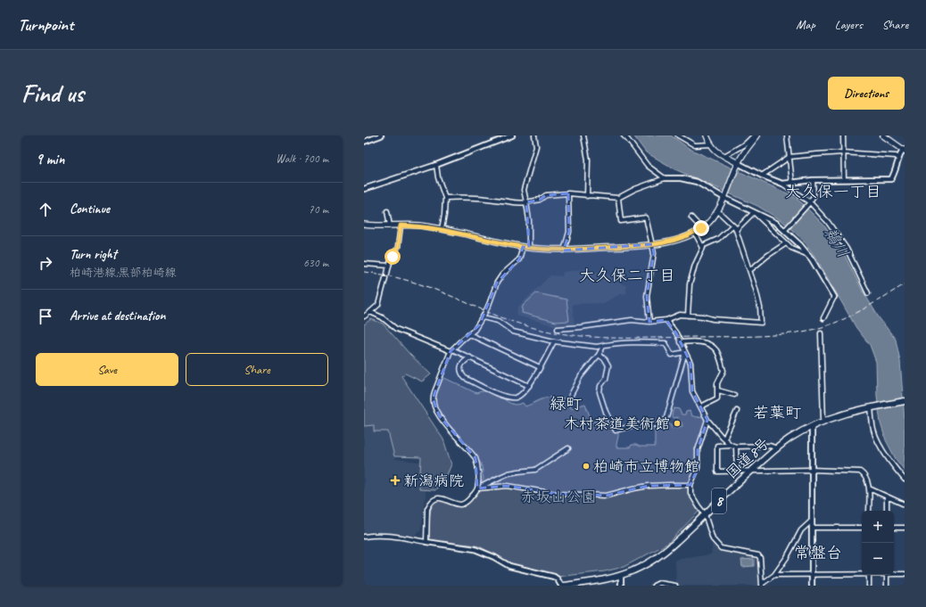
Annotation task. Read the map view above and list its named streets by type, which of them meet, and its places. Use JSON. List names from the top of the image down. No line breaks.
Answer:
{"streets":{"highway":["国道8号","8"]},"districts":["大久保一丁目","大久保二丁目","緑町","若葉町","常盤台"],"water":["鵜川"],"parks":["赤坂山公園"],"places":{"other":["木村茶道美術館","柏崎市立博物館"],"health":["新潟病院"]},"page":{"header":"Turnpoint","nav":["Map","Layers","Share"],"buttons":["Directions",["Save","Share"]],"title":"Find us","heading":["9 min","Walk · 700 m"],"list":[["Continue","70 m"],["Turn right","柏崎港線;黒部柏崎線","630 m"],"Arrive at destination"],"map_buttons":["+","−"]}}
